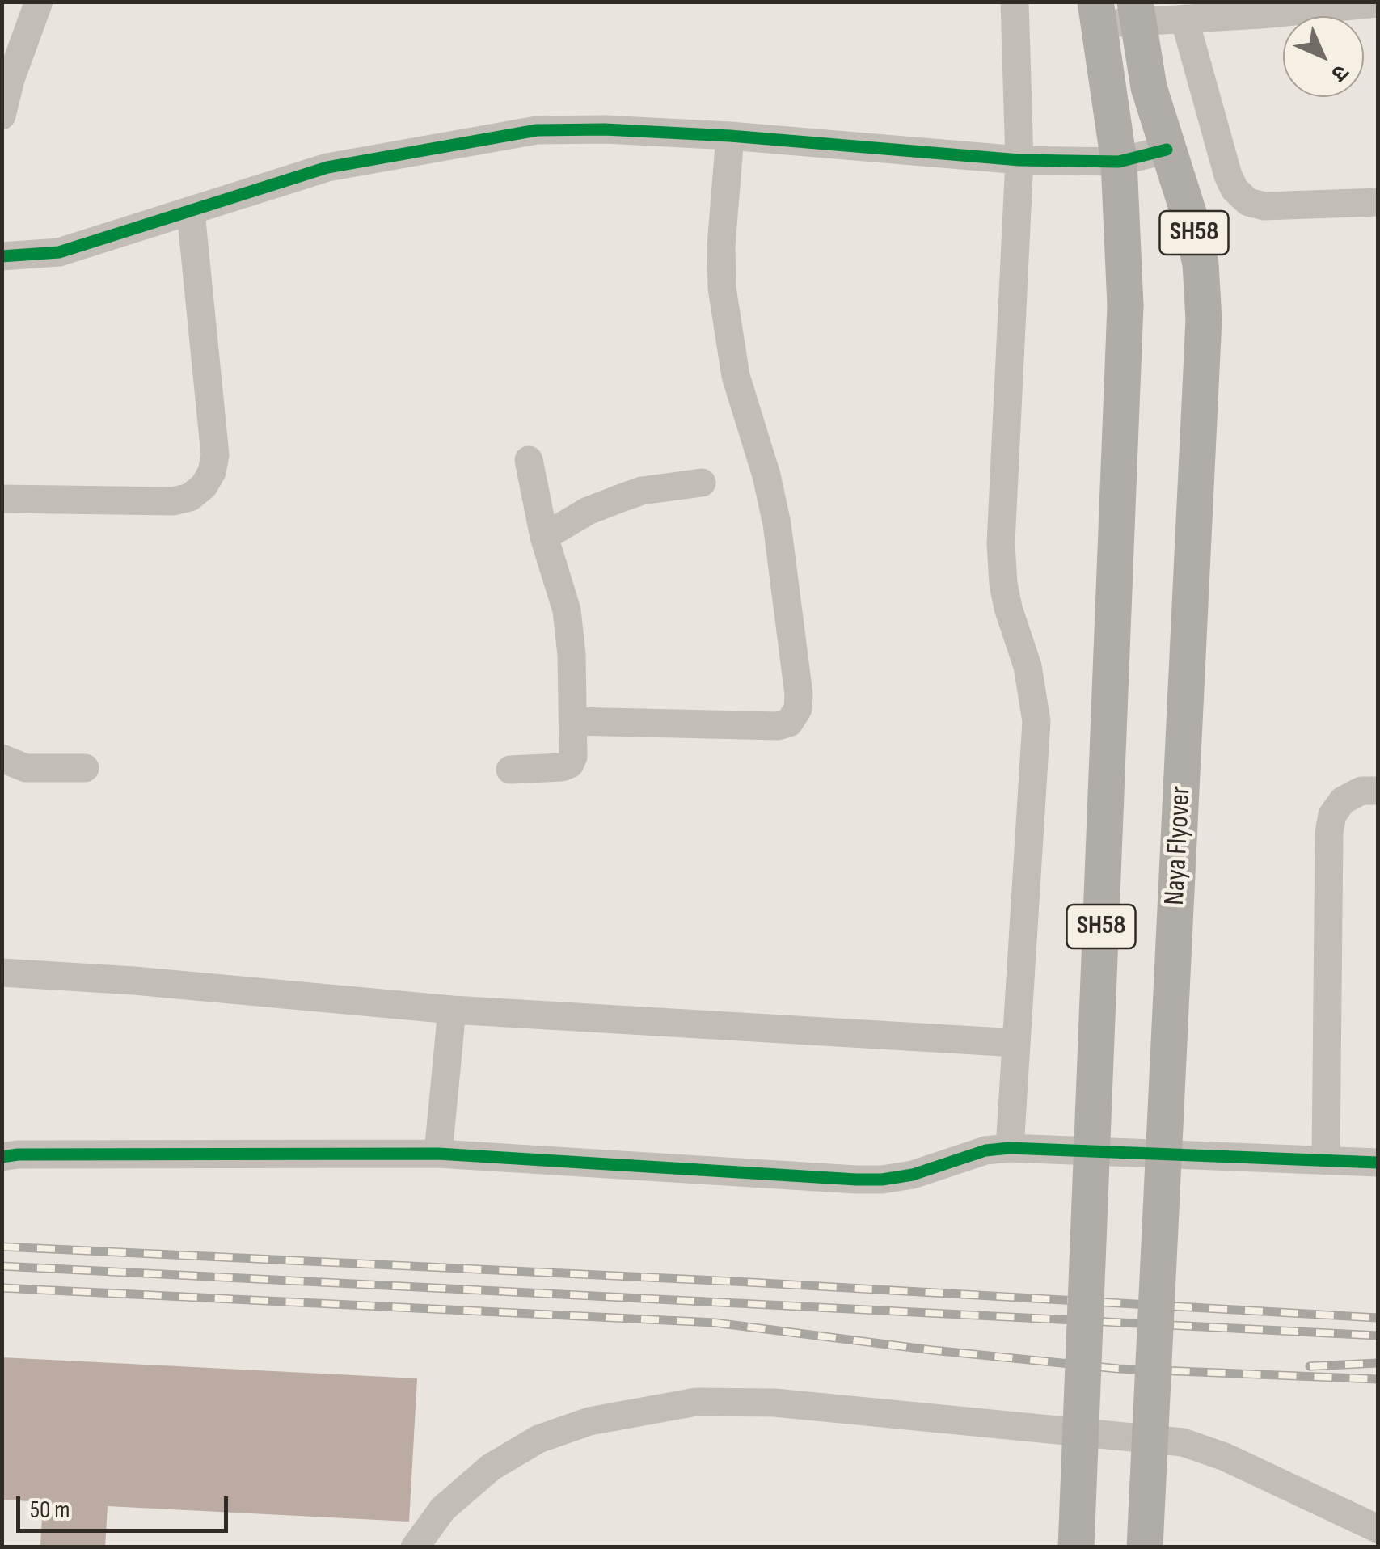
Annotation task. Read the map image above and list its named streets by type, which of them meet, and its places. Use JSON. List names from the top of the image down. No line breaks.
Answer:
{"streets":{"main road":["SH58","Naya Flyover"]},"crossings":[["SH58","Naya Flyover"]],"scale_bar":"50 m","north":"bottom right"}
